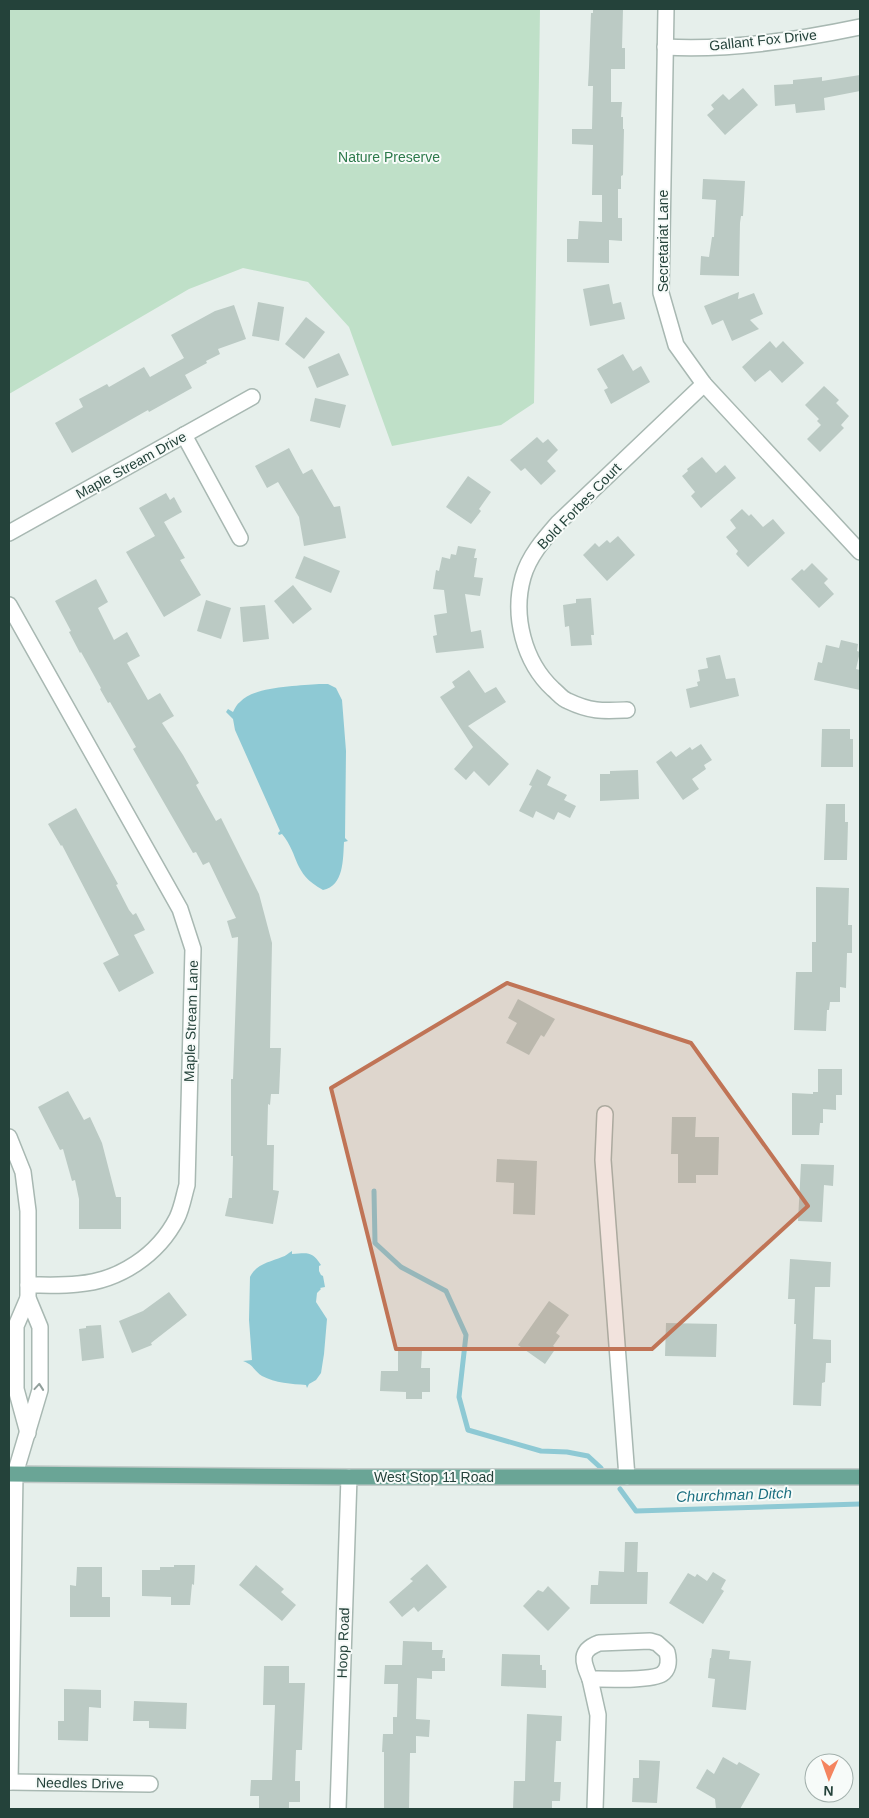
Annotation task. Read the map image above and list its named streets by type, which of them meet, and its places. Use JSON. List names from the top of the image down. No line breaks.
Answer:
{"streets":{"main road":["West Stop 11 Road"],"street":["Gallant Fox Drive","Secretariat Lane","Maple Stream Drive","Bold Forbes Court","Maple Stream Lane","Hoop Road","Needles Drive"]},"crossings":[["Gallant Fox Drive","Secretariat Lane"],["Secretariat Lane","Bold Forbes Court"],["West Stop 11 Road","Hoop Road"]],"water":["Churchman Ditch"],"parks":["Nature Preserve"],"north":"bottom"}
